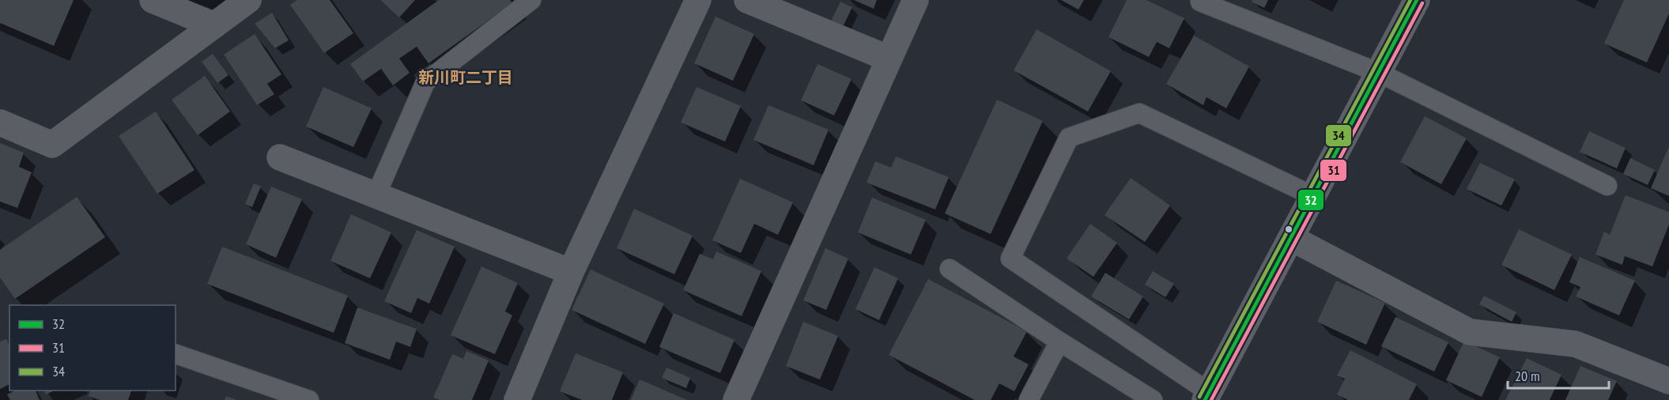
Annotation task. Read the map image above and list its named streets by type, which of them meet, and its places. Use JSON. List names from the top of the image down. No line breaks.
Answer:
{"districts":["新川町二丁目"],"lines":["transit line 32","transit line 34","transit line 31"],"legend":["32","31","34"],"scale_bar":"20 m"}
